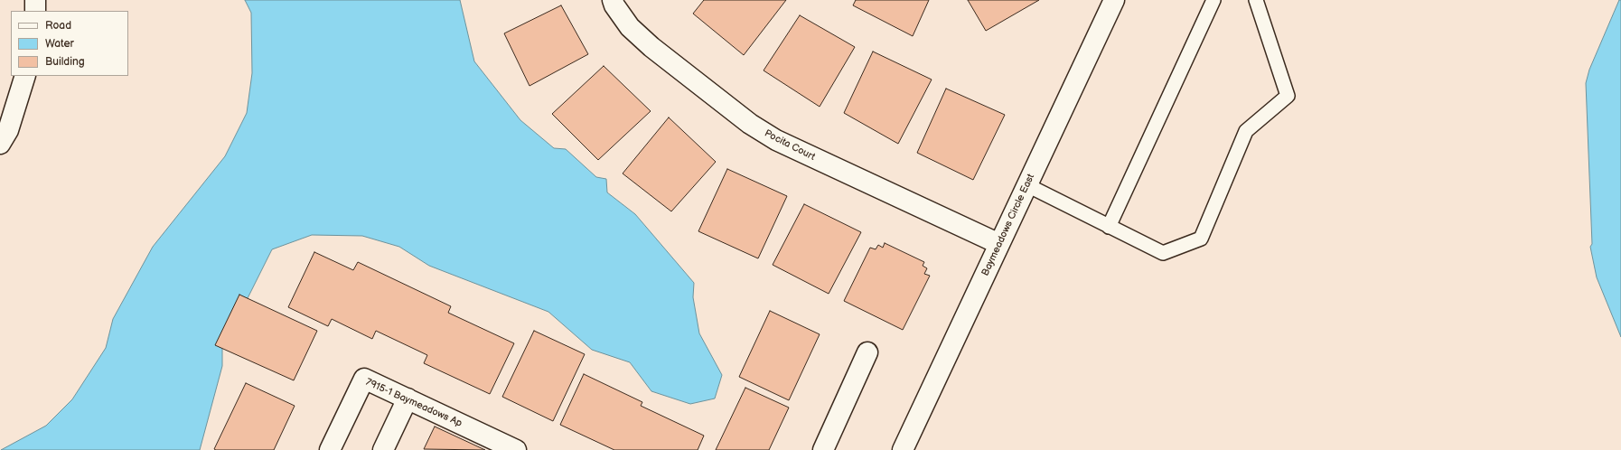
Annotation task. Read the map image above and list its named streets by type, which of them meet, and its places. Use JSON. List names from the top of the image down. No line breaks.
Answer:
{"streets":{"street":["Pocita Court","Baymeadows Circle East","7915-1 Baymeadows Ap"]},"crossings":[["Pocita Court","Baymeadows Circle East"]],"legend":["Road","Water","Building"]}
